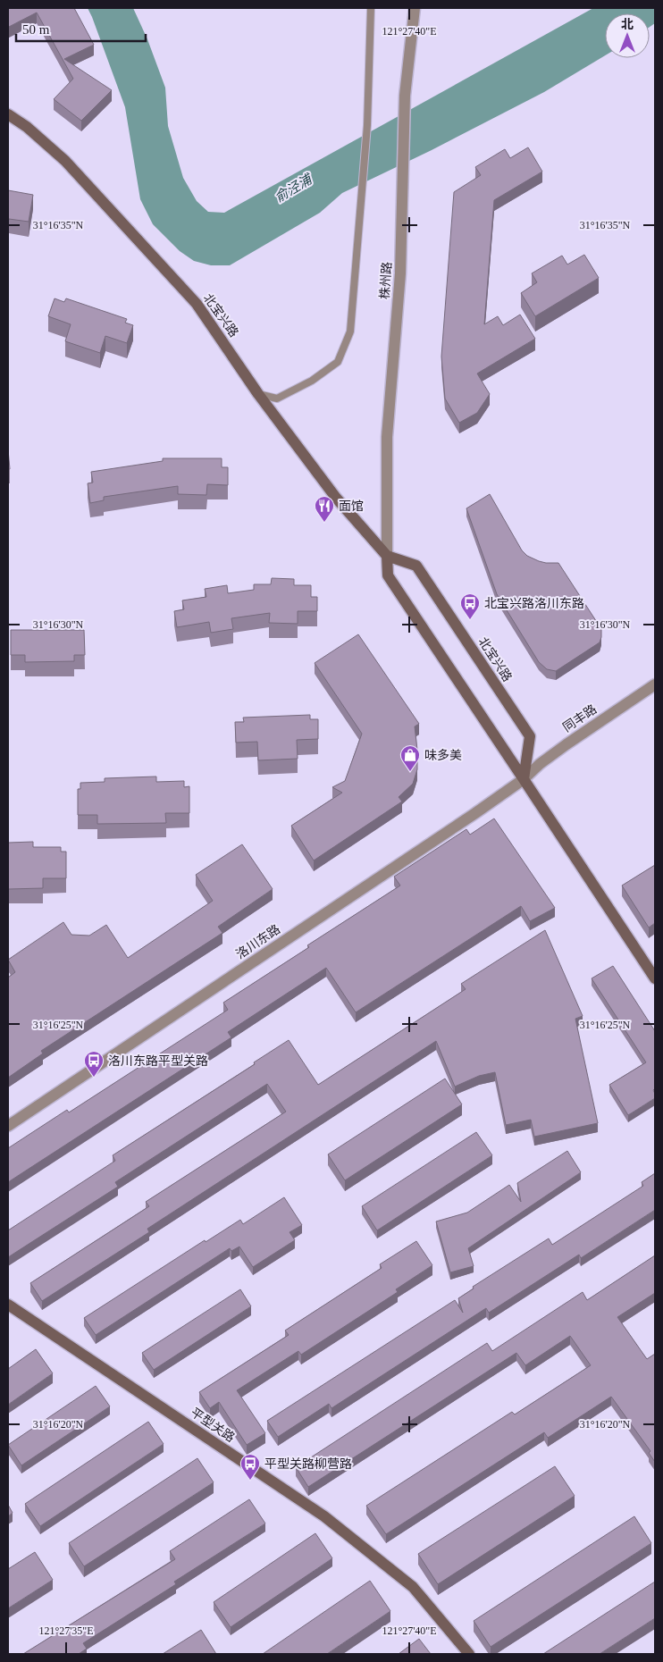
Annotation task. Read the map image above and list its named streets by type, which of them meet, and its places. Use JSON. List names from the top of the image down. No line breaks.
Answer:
{"streets":{"street":["株州路","北宝兴路","同丰路","洛川东路","平型关路"]},"crossings":[["株州路","北宝兴路"],["北宝兴路","同丰路"],["北宝兴路","洛川东路"],["同丰路","洛川东路"]],"water":["俞泾浦"],"places":{"restaurant":["面馆"],"bus stop":["北宝兴路洛川东路","洛川东路平型关路","平型关路柳营路"],"shop":["味多美"]},"scale_bar":"50 m","north":"top","coordinates":["121°27'40\"E","31°16'35\"N","31°16'30\"N","31°16'25\"N","31°16'20\"N","121°27'35\"E"]}
